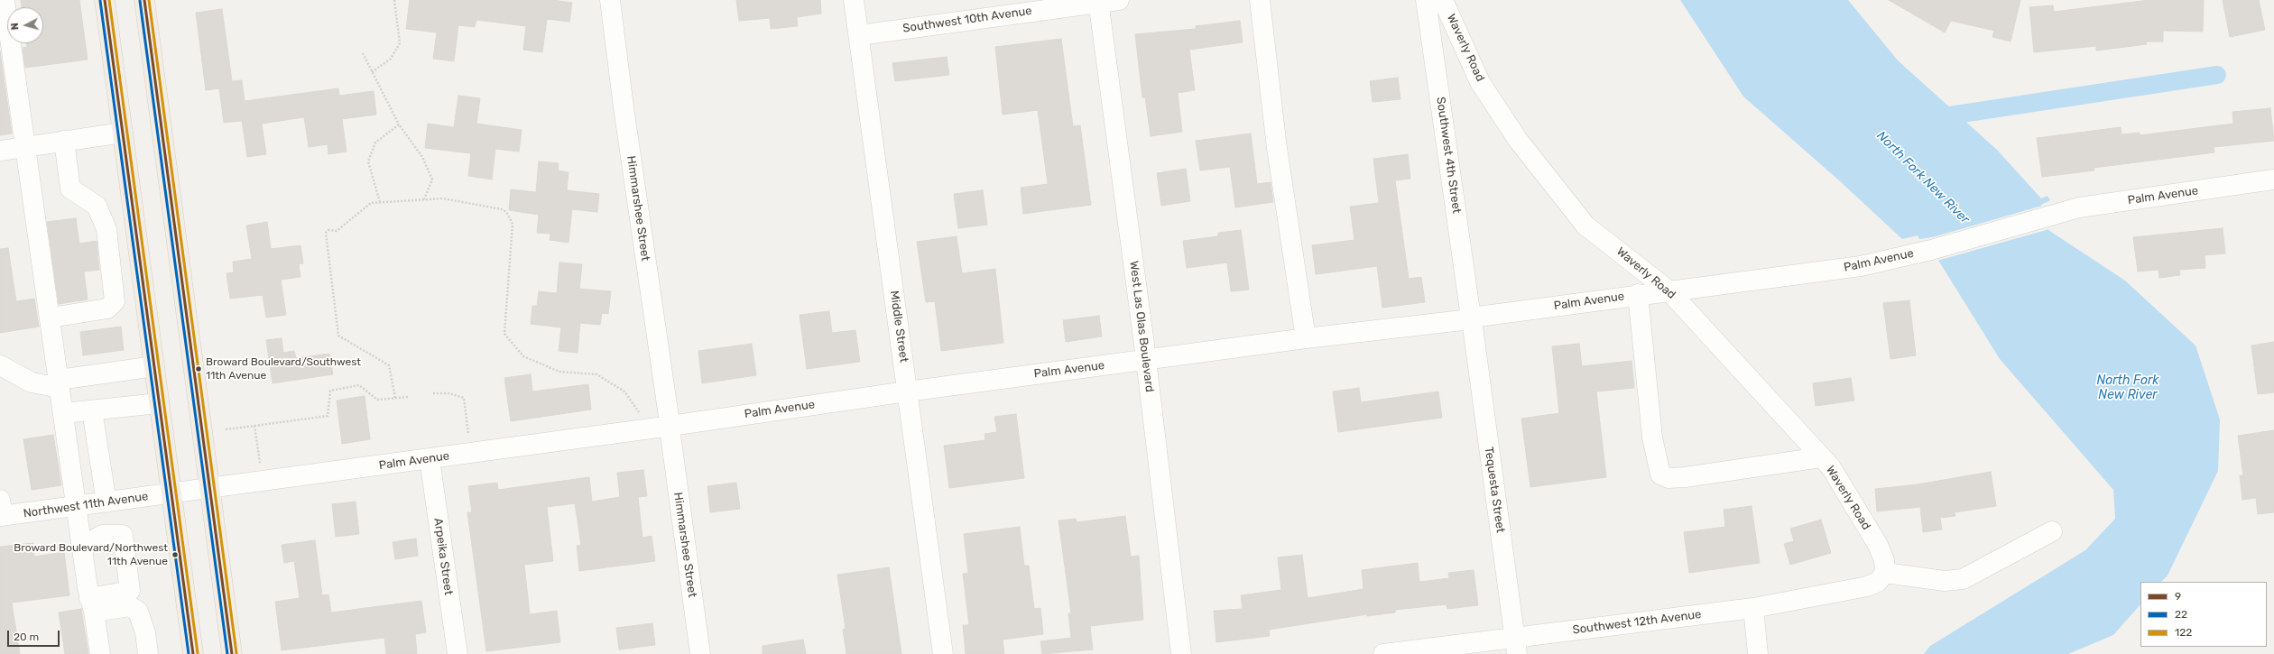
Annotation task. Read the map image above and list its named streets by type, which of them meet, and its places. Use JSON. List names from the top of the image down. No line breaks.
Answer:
{"streets":{"street":["Southwest 10th Avenue","Waverly Road","Southwest 4th Street","Palm Avenue","Himmarshee Street","Middle Street","West Las Olas Boulevard","Tequesta Street","Northwest 11th Avenue","Arpeika Street","Southwest 12th Avenue"]},"crossings":[["Southwest 10th Avenue","Middle Street"],["Southwest 10th Avenue","West Las Olas Boulevard"],["Waverly Road","Palm Avenue"],["Waverly Road","Southwest 12th Avenue"],["Southwest 4th Street","Palm Avenue"],["Southwest 4th Street","Tequesta Street"],["Palm Avenue","Himmarshee Street"],["Palm Avenue","Middle Street"],["Palm Avenue","West Las Olas Boulevard"],["Palm Avenue","Tequesta Street"],["Palm Avenue","Northwest 11th Avenue"],["Palm Avenue","Arpeika Street"],["Tequesta Street","Southwest 12th Avenue"]],"water":["North Fork New River"],"places":["Broward Boulevard/Southwest 11th Avenue","Broward Boulevard/Northwest 11th Avenue"],"lines":["transit line 9","transit line 122","transit line 22"],"legend":["9","22","122"],"scale_bar":"20 m","north":"left"}
